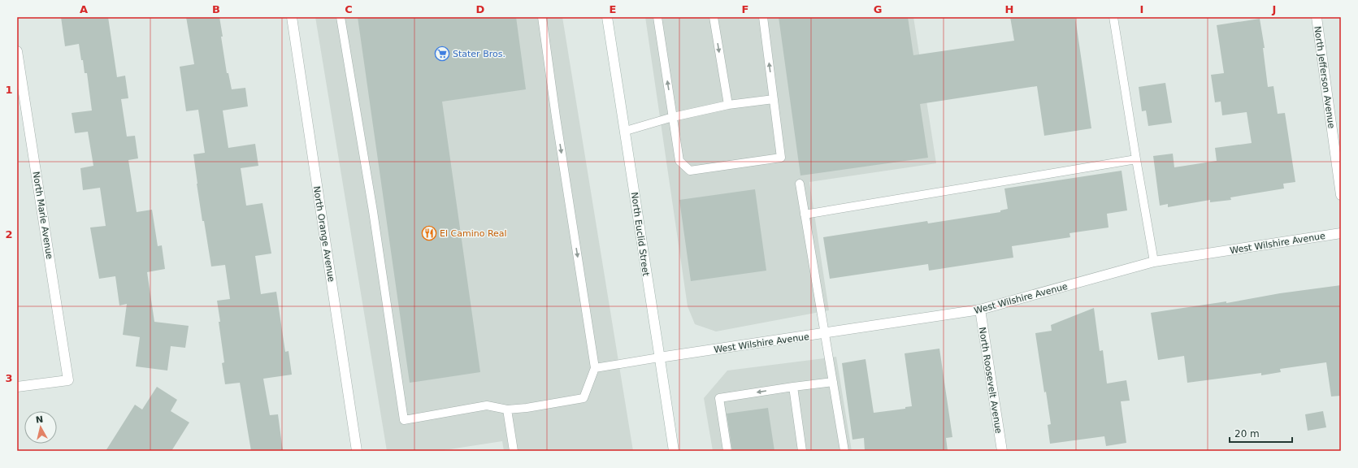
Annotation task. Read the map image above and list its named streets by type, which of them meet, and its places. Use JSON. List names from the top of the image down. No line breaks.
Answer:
{"streets":{"street":["North Jefferson Avenue","North Marie Avenue","North Orange Avenue","North Euclid Street","West Wilshire Avenue","North Roosevelt Avenue"]},"crossings":[["North Euclid Street","West Wilshire Avenue"],["West Wilshire Avenue","North Roosevelt Avenue"]],"places":{"supermarket":["Stater Bros."],"restaurant":["El Camino Real"]},"scale_bar":"20 m","north":"top","grid":{"columns":["A","B","C","D","E","F","G","H","I","J"],"rows":["1","2","3"]}}
